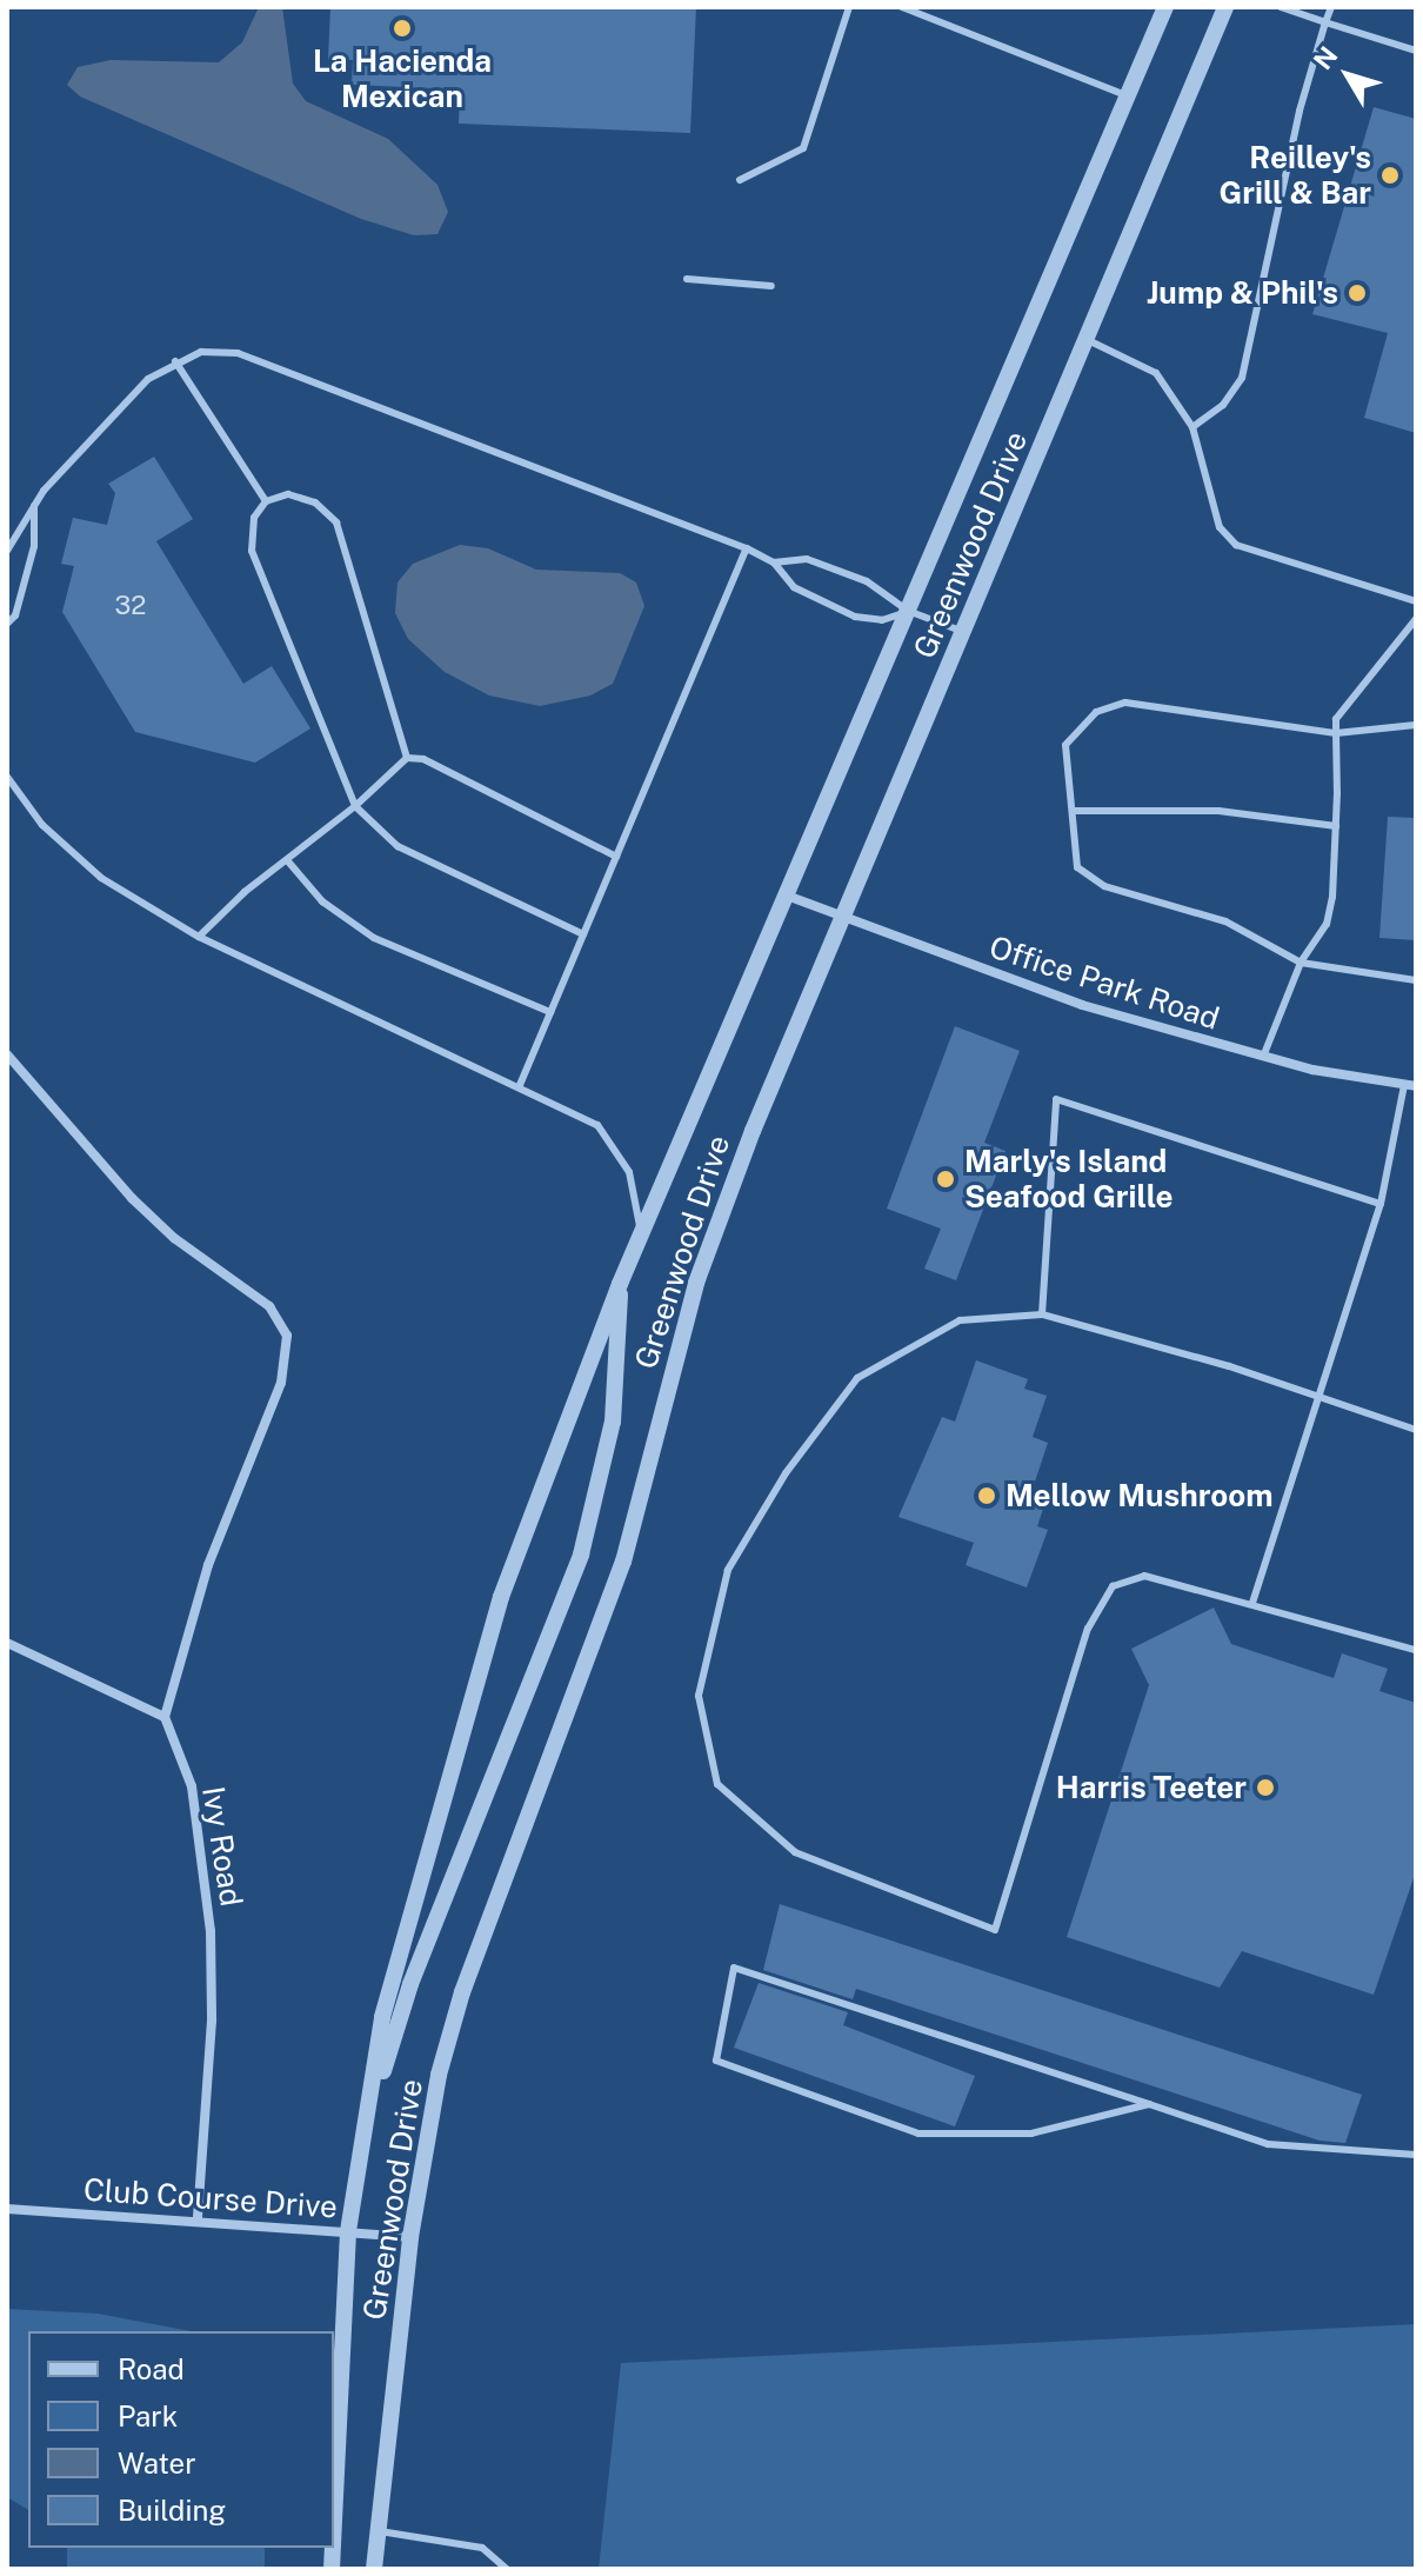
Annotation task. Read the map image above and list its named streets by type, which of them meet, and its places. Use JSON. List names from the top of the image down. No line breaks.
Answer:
{"streets":{"street":["Greenwood Drive","Office Park Road","Ivy Road","Club Course Drive"]},"crossings":[["Greenwood Drive","Office Park Road"],["Greenwood Drive","Club Course Drive"],["Ivy Road","Club Course Drive"]],"places":["La Hacienda Mexican","Reilley's Grill & Bar","Jump & Phil's","Marly's Island Seafood Grille","Mellow Mushroom","Harris Teeter"],"house_numbers":["32"],"legend":["Road","Park","Water","Building"],"north":"top left"}
